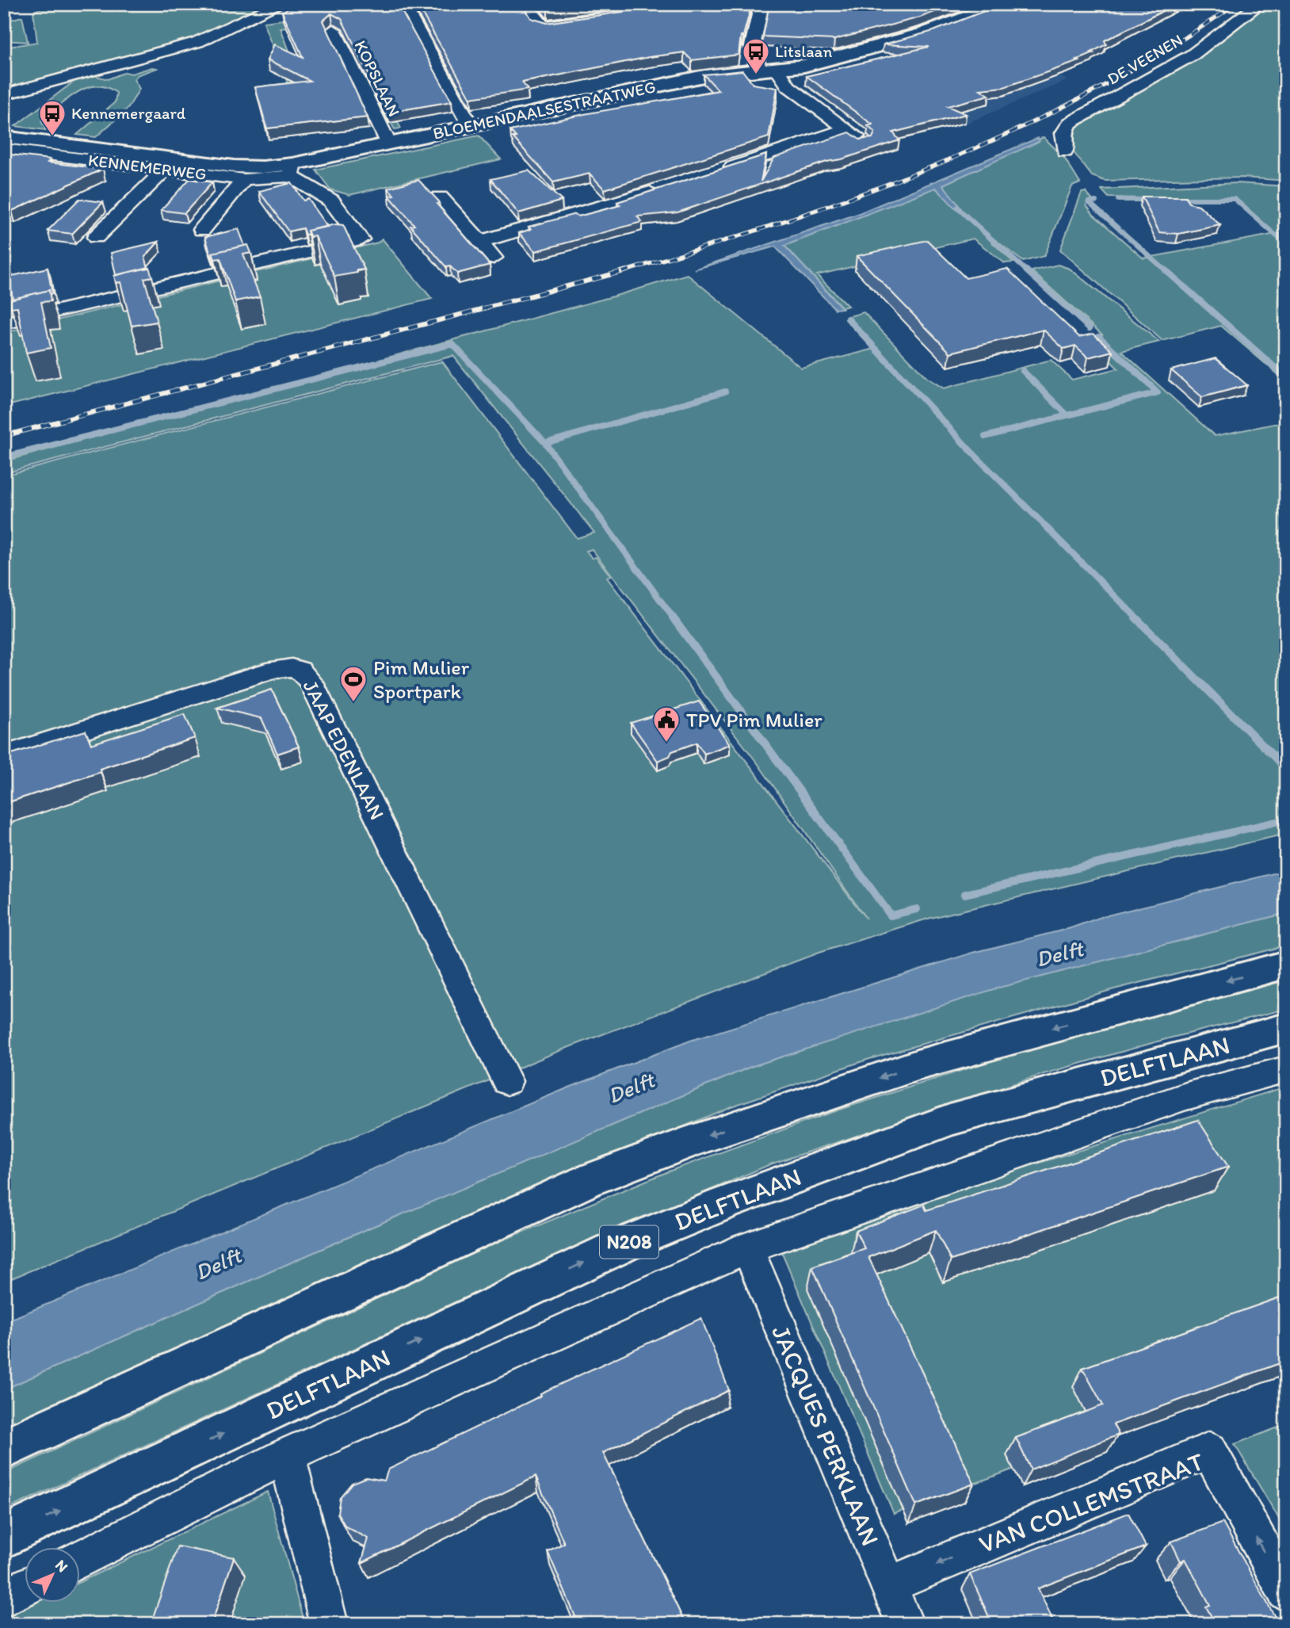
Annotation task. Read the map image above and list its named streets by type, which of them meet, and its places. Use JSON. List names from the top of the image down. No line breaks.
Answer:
{"streets":{"main road":["BLOEMENDAALSESTRAATWEG","KENNEMERWEG","DELFTLAAN","N208"],"street":["DE VEENEN","KOPSLAAN","JAAP EDENLAAN","JACQUES PERKLAAN","VAN COLLEMSTRAAT"]},"crossings":[["KOPSLAAN","BLOEMENDAALSESTRAATWEG"],["BLOEMENDAALSESTRAATWEG","KENNEMERWEG"],["DELFTLAAN","JACQUES PERKLAAN"],["JACQUES PERKLAAN","VAN COLLEMSTRAAT"]],"water":["Delft"],"places":{"bus stop":["Litslaan","Kennemergaard"],"sports":["Pim Mulier Sportpark"],"public building":["TPV Pim Mulier"]},"north":"top right"}
